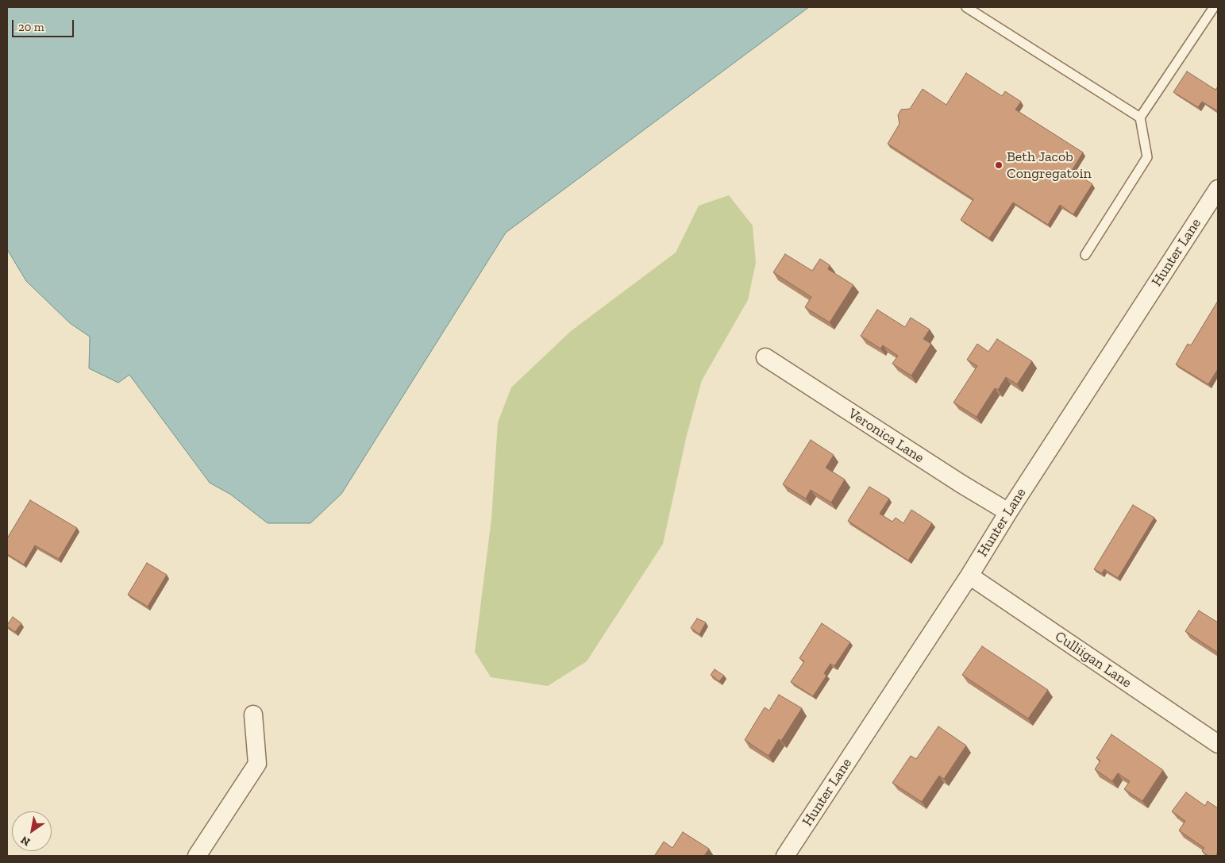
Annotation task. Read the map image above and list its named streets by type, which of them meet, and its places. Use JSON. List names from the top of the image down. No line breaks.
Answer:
{"streets":{"street":["Hunter Lane","Veronica Lane","Culliigan Lane"]},"crossings":[["Hunter Lane","Veronica Lane"],["Hunter Lane","Culliigan Lane"]],"places":["Beth Jacob Congregatoin"],"scale_bar":"20 m","north":"bottom left"}
